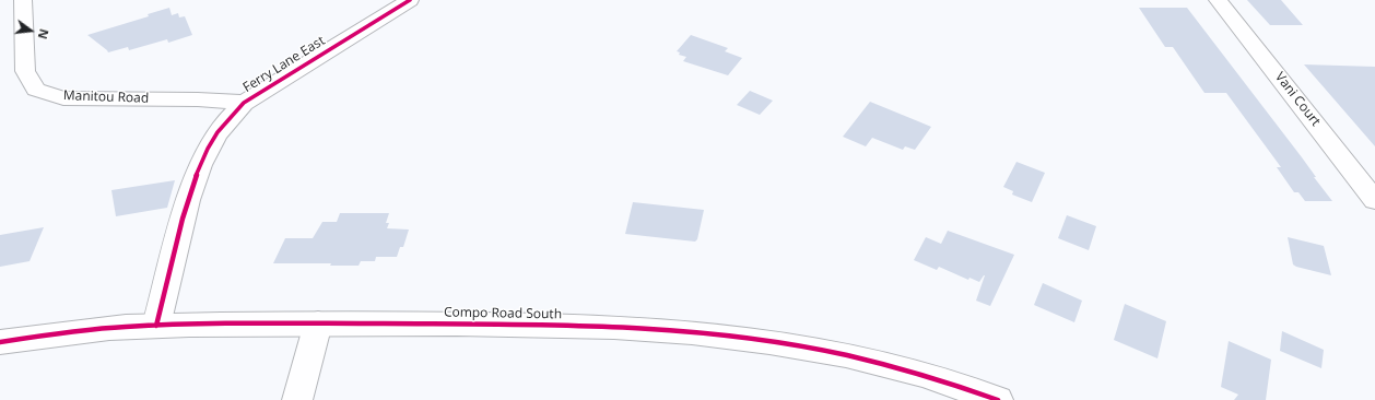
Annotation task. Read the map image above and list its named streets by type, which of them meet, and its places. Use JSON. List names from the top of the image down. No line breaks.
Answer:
{"streets":{"street":["Ferry Lane East","Manitou Road","Vani Court","Compo Road South"]},"crossings":[["Ferry Lane East","Manitou Road"],["Ferry Lane East","Compo Road South"]],"north":"right"}
